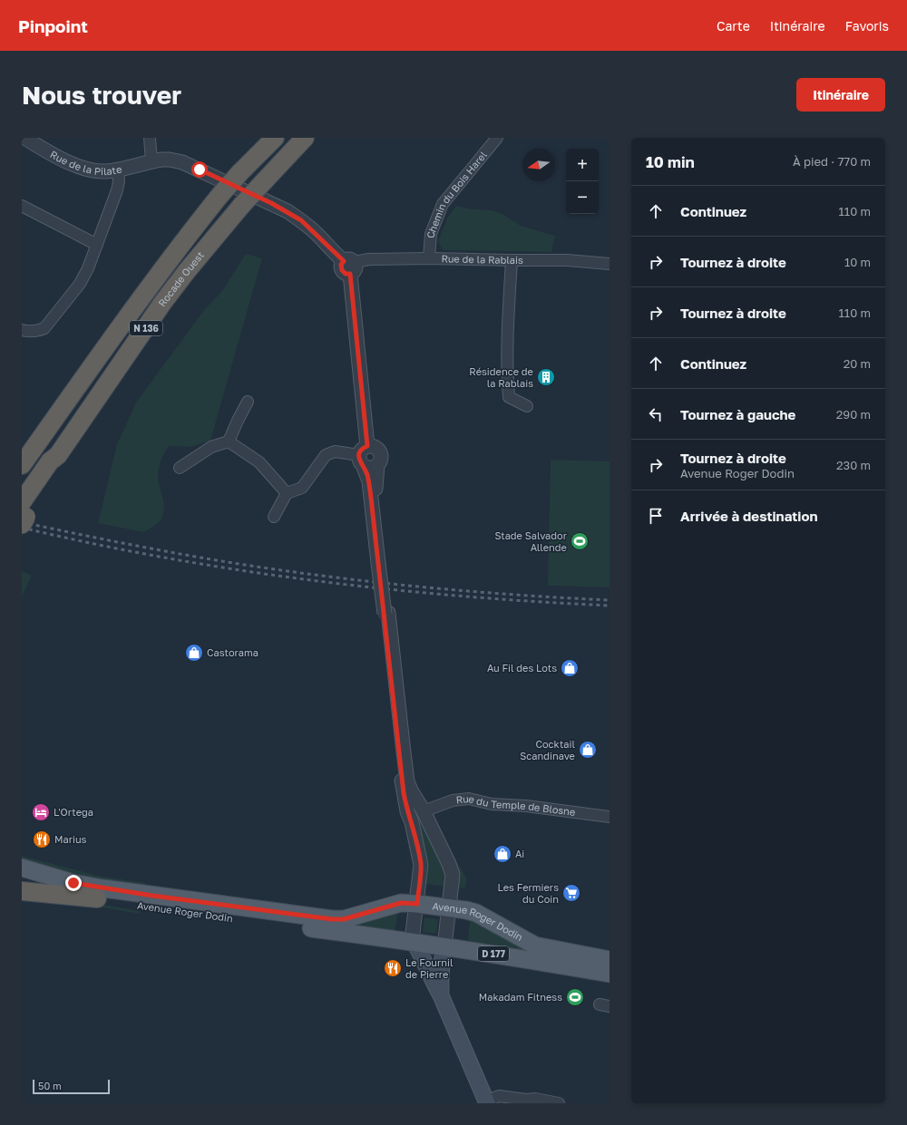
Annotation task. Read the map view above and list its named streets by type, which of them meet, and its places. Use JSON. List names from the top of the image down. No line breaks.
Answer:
{"streets":{"highway":["Rocade Ouest","N 136"],"main road":["Avenue Roger Dodin","D 177"],"street":["Rue de la Pilate","Chemin du Bois Harel","Rue de la Rablais","Rue du Temple de Blosne"]},"crossings":[["Chemin du Bois Harel","Rue de la Rablais"]],"places":{"building":["Résidence de la Rablais"],"sports":["Stade Salvador Allende","Makadam Fitness"],"shop":["Castorama","Au Fil des Lots","Cocktail Scandinave","Ai"],"hotel":["L'Ortega"],"restaurant":["Marius","Le Fournil de Pierre"],"supermarket":["Les Fermiers du Coin"]},"scale_bar":"50 m","north":"left","page":{"header":"Pinpoint","nav":["Carte","Itinéraire","Favoris"],"buttons":"Itinéraire","title":"Nous trouver","heading":["10 min","À pied · 770 m"],"map_buttons":["+","−"],"list":[["Continuez","110 m"],["Tournez à droite","10 m"],["Tournez à droite","110 m"],["Continuez","20 m"],["Tournez à gauche","290 m"],["Tournez à droite","Avenue Roger Dodin","230 m"],"Arrivée à destination"],"scale":"50 m"}}
